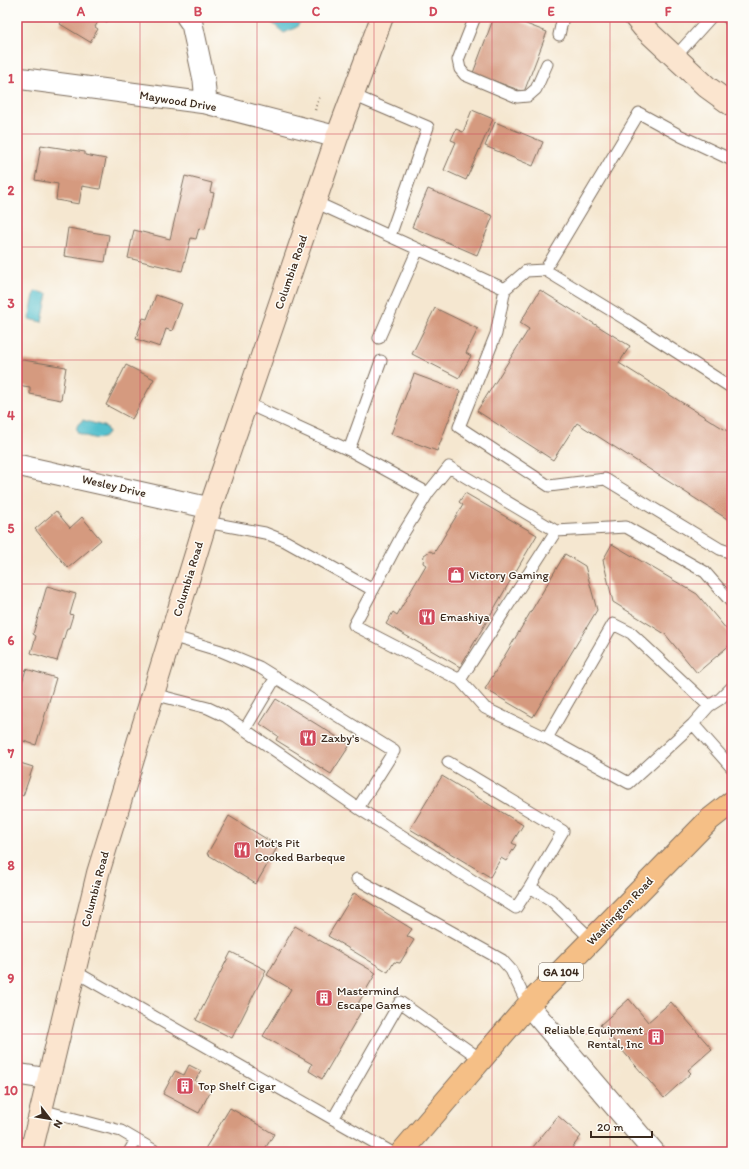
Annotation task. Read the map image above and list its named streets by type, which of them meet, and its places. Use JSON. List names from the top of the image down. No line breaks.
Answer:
{"streets":{"main road":["Columbia Road","Washington Road","GA 104"],"street":["Maywood Drive","Wesley Drive"]},"crossings":[["Maywood Drive","Columbia Road"],["Columbia Road","Wesley Drive"]],"places":{"shop":["Victory Gaming"],"restaurant":["Emashiya","Zaxby's","Mot's Pit Cooked Barbeque"],"building":["Mastermind Escape Games","Reliable Equipment Rental, Inc","Top Shelf Cigar"]},"scale_bar":"20 m","north":"bottom right","grid":{"columns":["A","B","C","D","E","F"],"rows":["1","2","3","4","5","6","7","8","9","10"]}}
